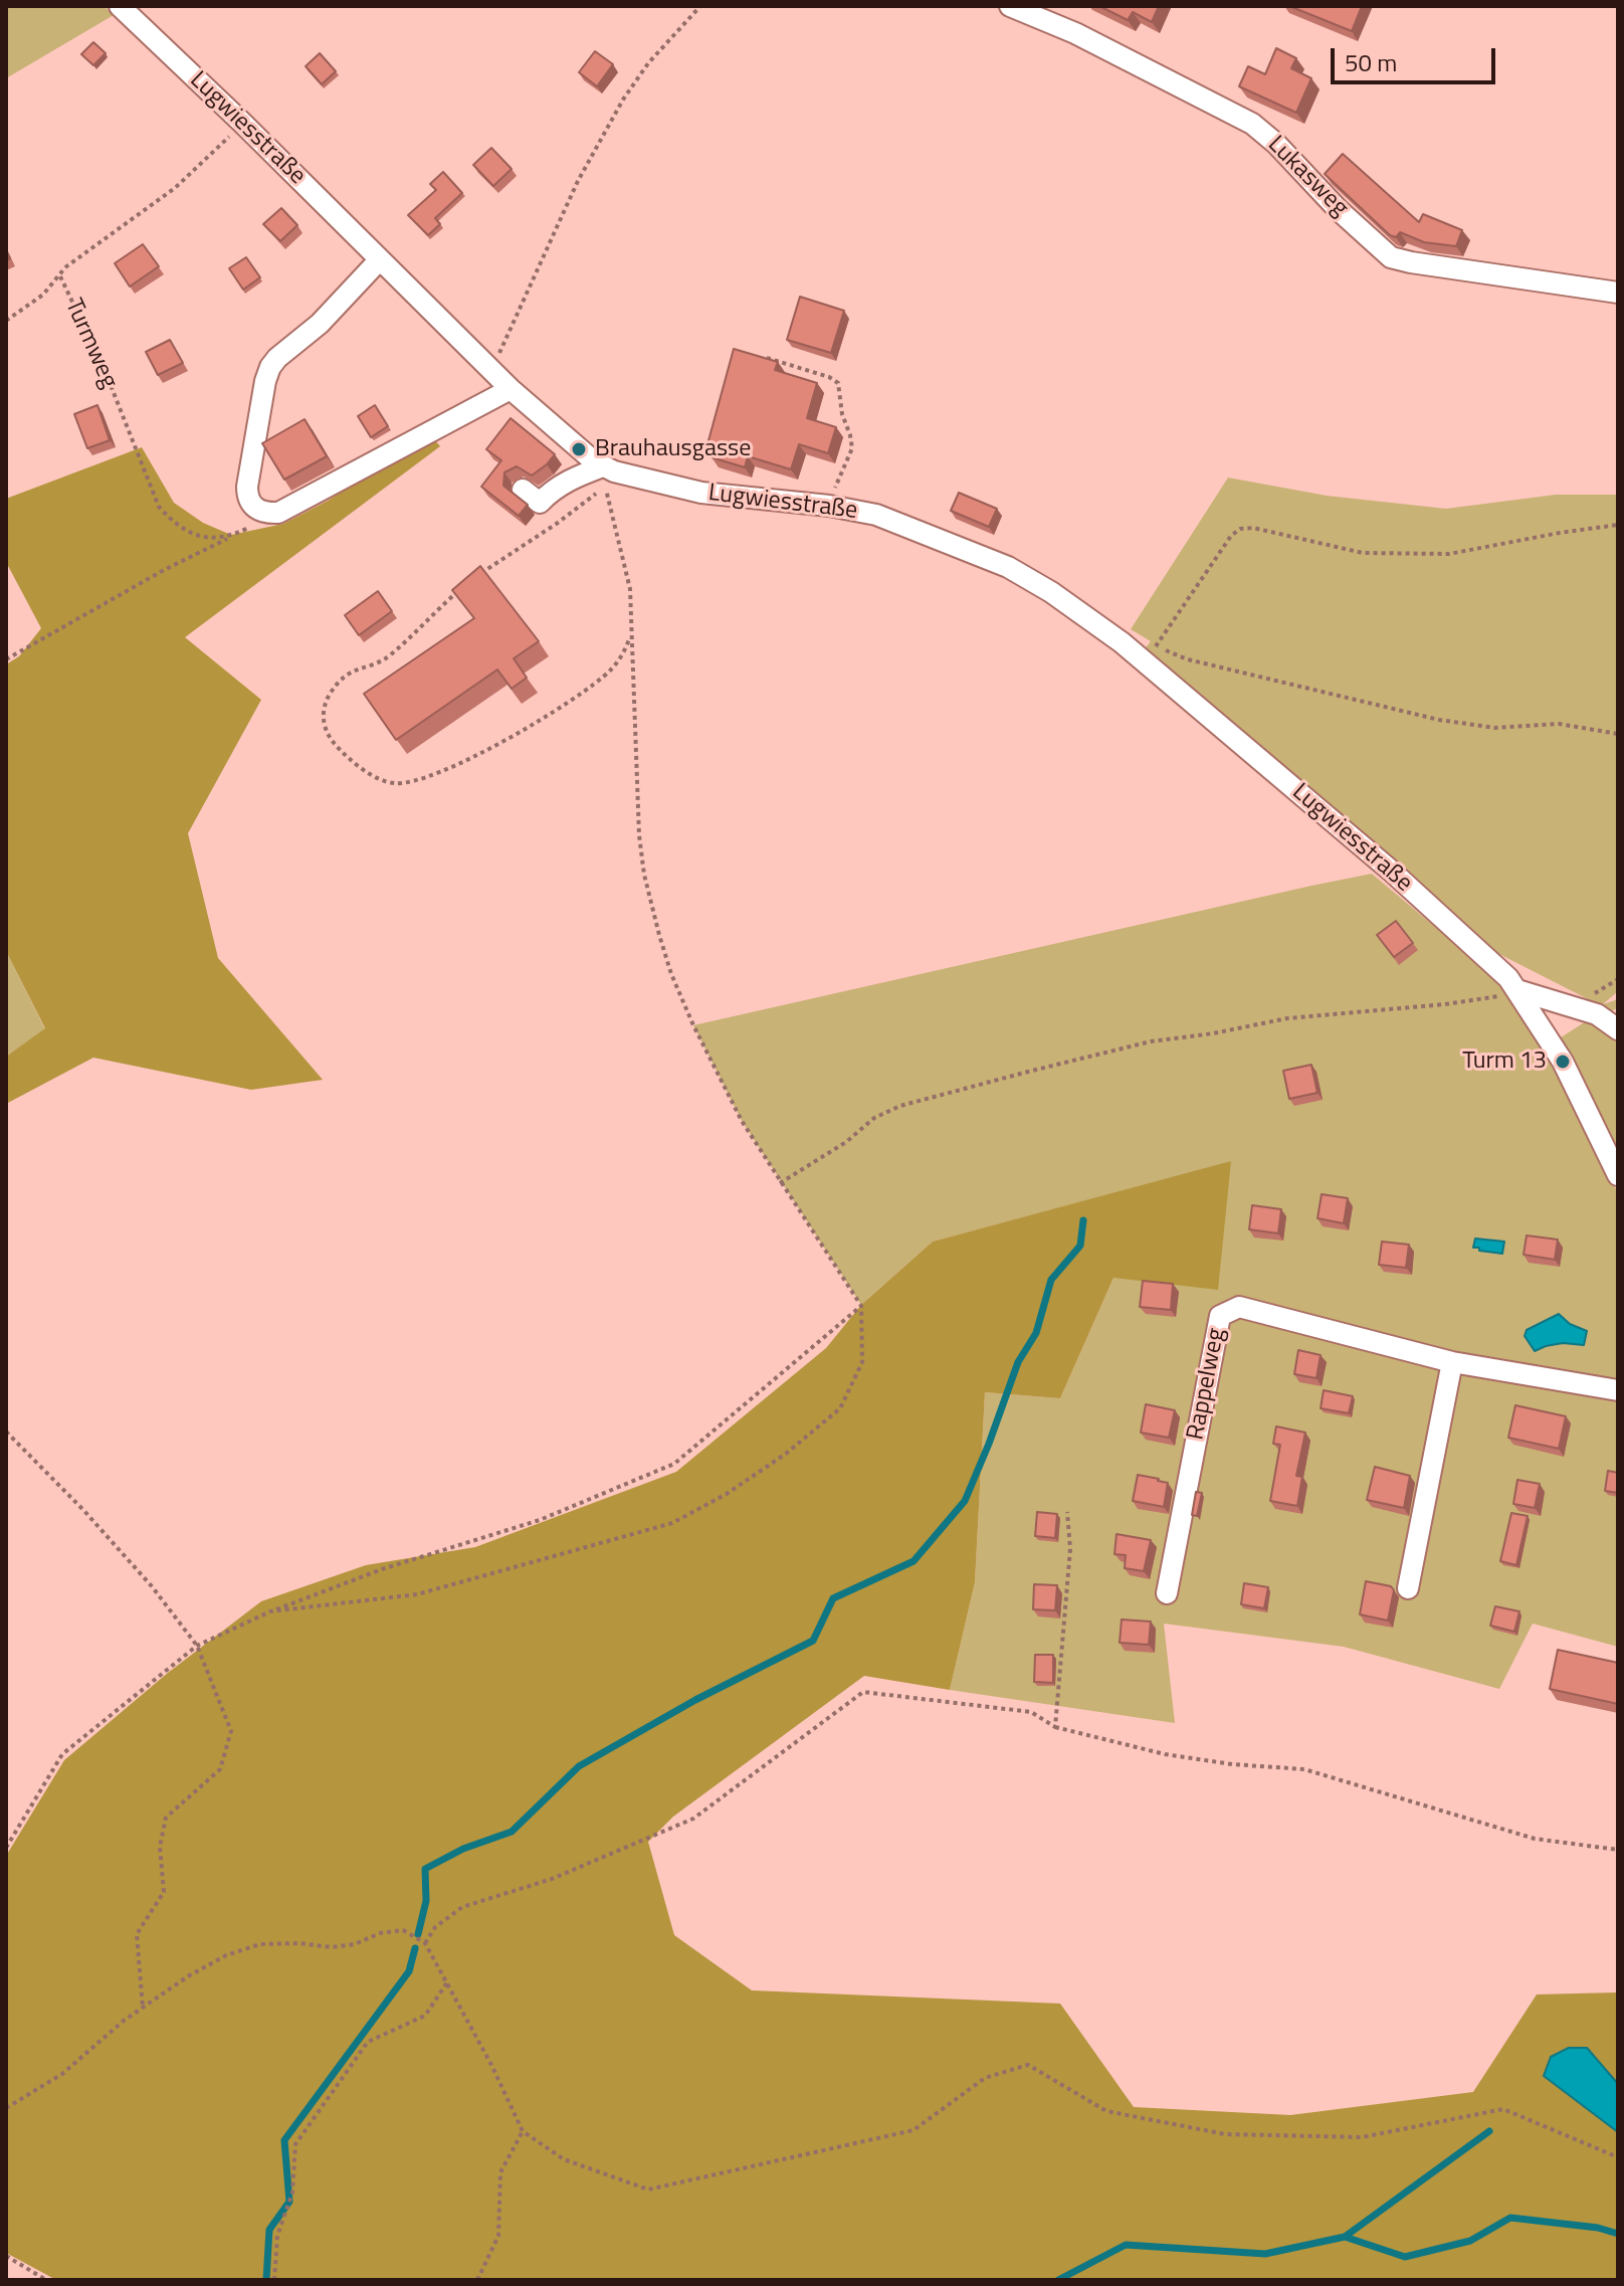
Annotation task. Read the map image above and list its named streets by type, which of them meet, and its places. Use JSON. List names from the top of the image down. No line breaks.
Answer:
{"streets":{"street":["Lugwiesstraße","Lukasweg","Rappelweg"],"path":["Turmweg"]},"crossings":[["Lugwiesstraße","Turmweg"]],"places":["Brauhausgasse","Turm 13"],"scale_bar":"50 m"}
